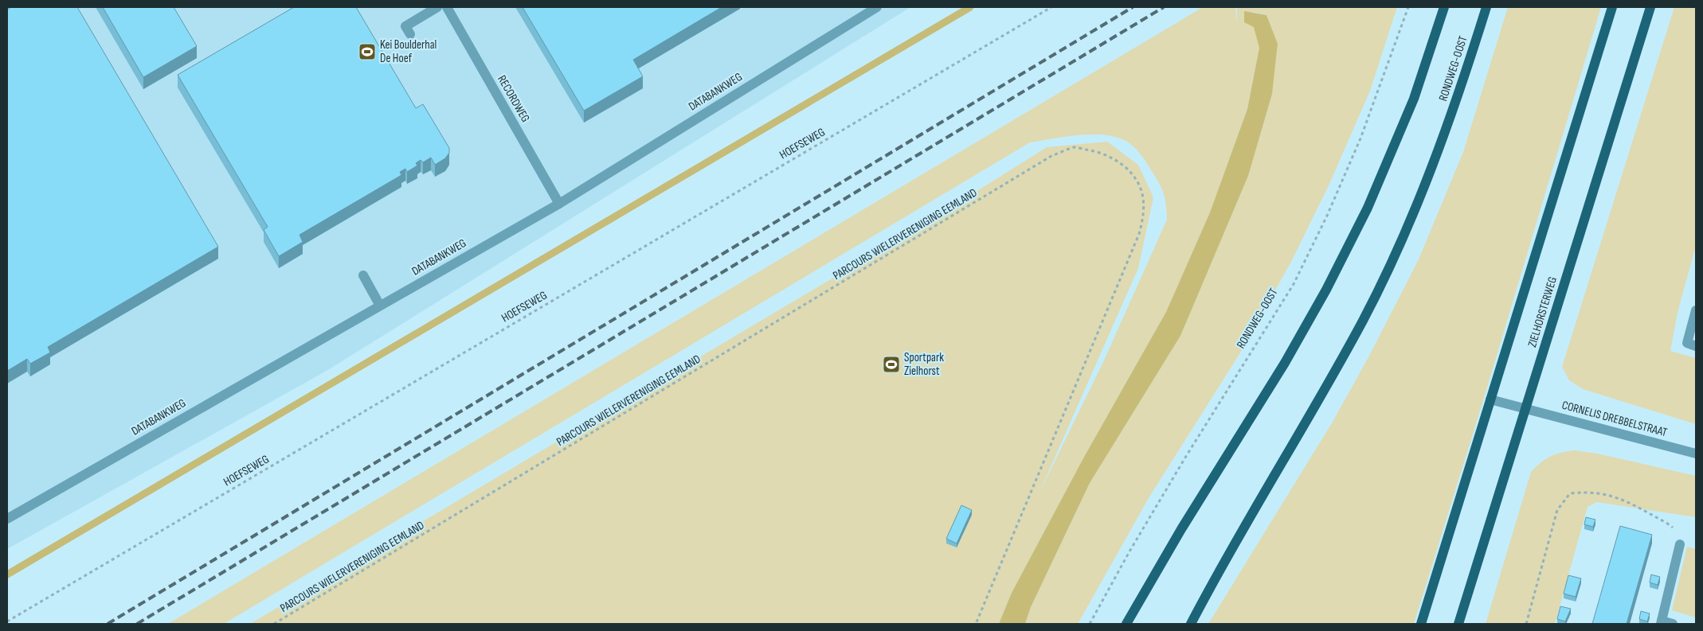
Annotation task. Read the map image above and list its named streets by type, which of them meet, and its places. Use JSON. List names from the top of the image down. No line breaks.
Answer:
{"streets":{"main road":["RONDWEG-OOST","ZIELHORSTERWEG"],"street":["DATABANKWEG","RECORDWEG","CORNELIS DREBBELSTRAAT"],"path":["HOEFSEWEG","PARCOURS WIELERVERENIGING EEMLAND"]},"crossings":[["DATABANKWEG","RECORDWEG"],["ZIELHORSTERWEG","CORNELIS DREBBELSTRAAT"]],"places":{"sports":["Kei Boulderhal De Hoef","Sportpark Zielhorst"]}}
